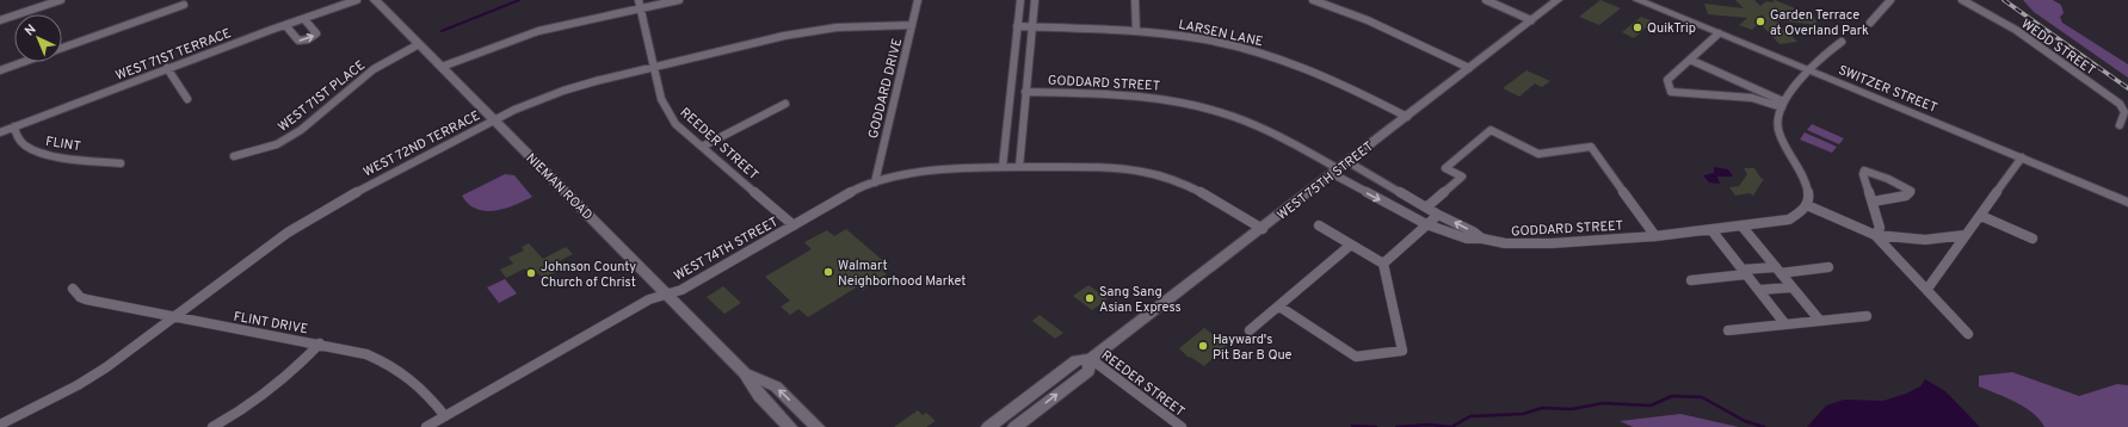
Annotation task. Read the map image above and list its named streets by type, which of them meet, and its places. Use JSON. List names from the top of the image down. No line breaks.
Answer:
{"streets":{"main road":["SWITZER STREET","WEST 75TH STREET","NIEMAN ROAD"],"street":["LARSEN LANE","WEDD STREET","WEST 71ST TERRACE","GODDARD STREET","GODDARD DRIVE","WEST 71ST PLACE","FLINT","WEST 72ND TERRACE","REEDER STREET","WEST 74TH STREET","FLINT DRIVE"]},"crossings":[["LARSEN LANE","WEST 75TH STREET"],["WEST 71ST TERRACE","FLINT"],["GODDARD STREET","WEST 75TH STREET"],["GODDARD DRIVE","WEST 72ND TERRACE"],["GODDARD DRIVE","WEST 74TH STREET"],["WEST 71ST PLACE","NIEMAN ROAD"],["WEST 72ND TERRACE","REEDER STREET"],["WEST 72ND TERRACE","NIEMAN ROAD"],["WEST 72ND TERRACE","FLINT DRIVE"],["REEDER STREET","WEST 75TH STREET"],["REEDER STREET","WEST 74TH STREET"],["WEST 75TH STREET","WEST 74TH STREET"],["NIEMAN ROAD","WEST 74TH STREET"],["WEST 74TH STREET","FLINT DRIVE"]],"places":["Garden Terrace at Overland Park","QuikTrip","Walmart Neighborhood Market","Johnson County Church of Christ","Sang Sang Asian Express","Hayward's Pit Bar B Que"],"north":"top left"}
